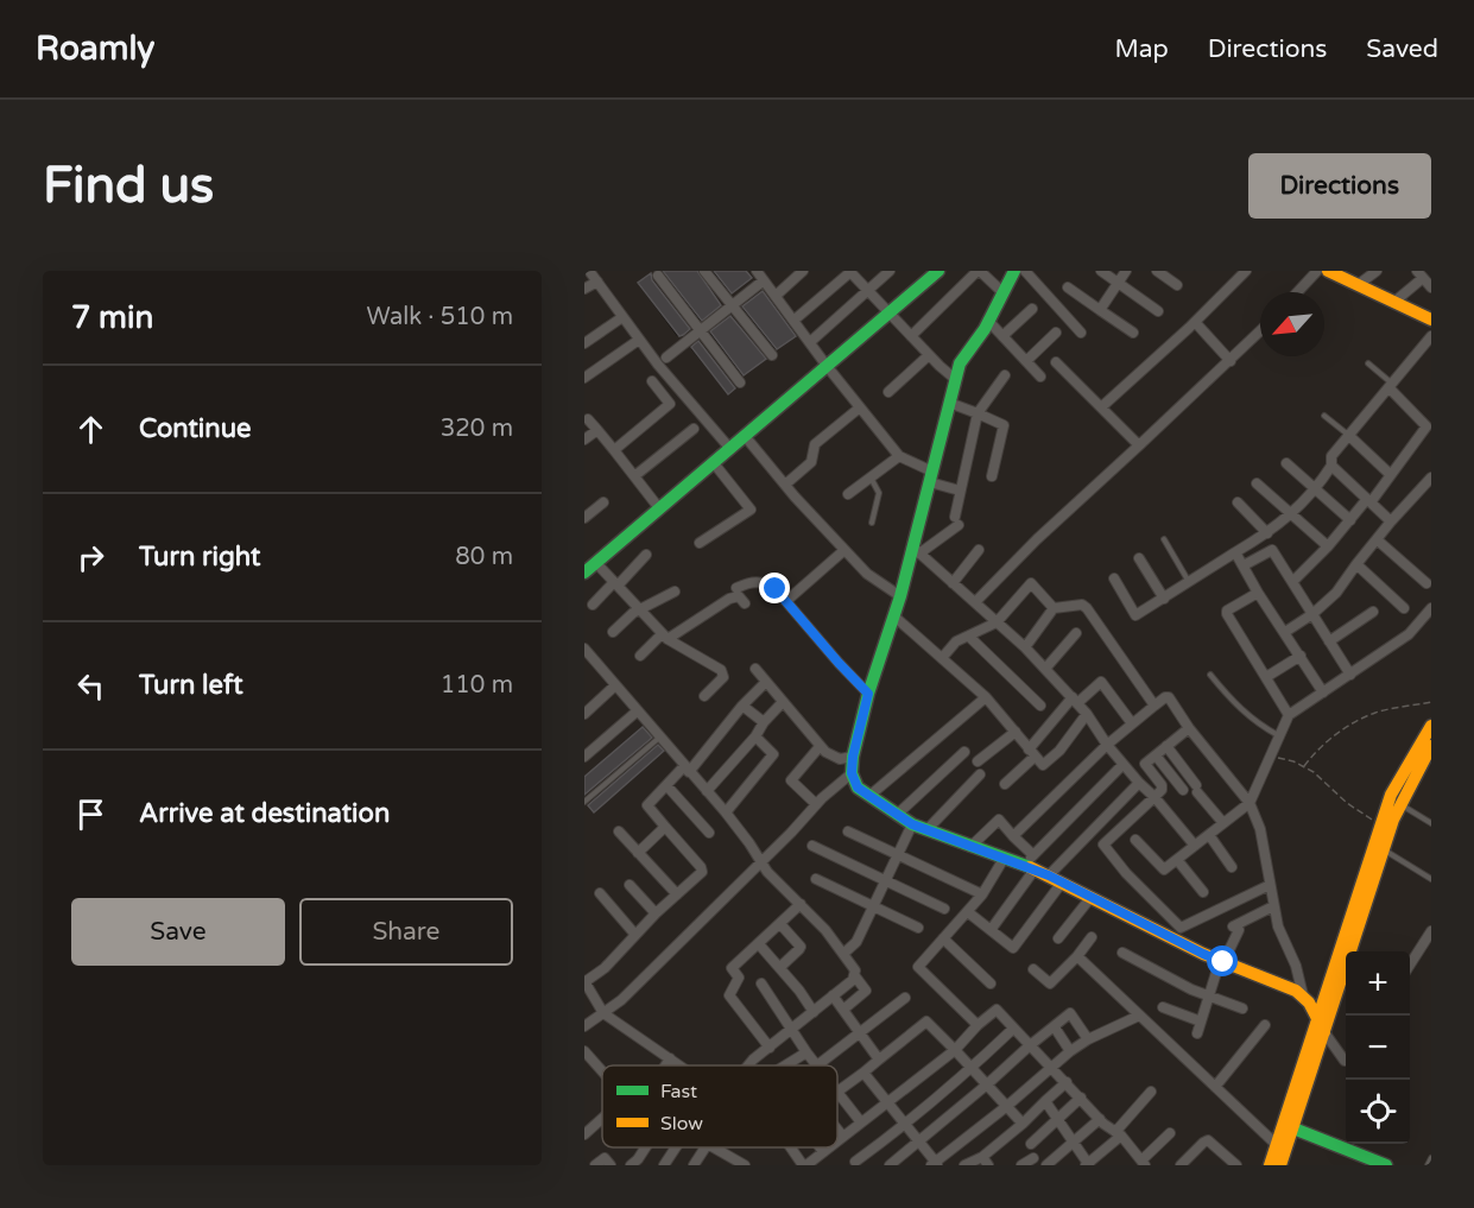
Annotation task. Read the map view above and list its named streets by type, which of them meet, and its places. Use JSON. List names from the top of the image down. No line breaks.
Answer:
{"legend":["Fast","Slow"],"north":"bottom left","page":{"header":"Roamly","nav":["Map","Directions","Saved"],"buttons":["Directions",["Save","Share"]],"title":"Find us","heading":["7 min","Walk · 510 m"],"list":[["Continue","320 m"],["Turn right","80 m"],["Turn left","110 m"],"Arrive at destination"],"map_buttons":["+","−"]}}
